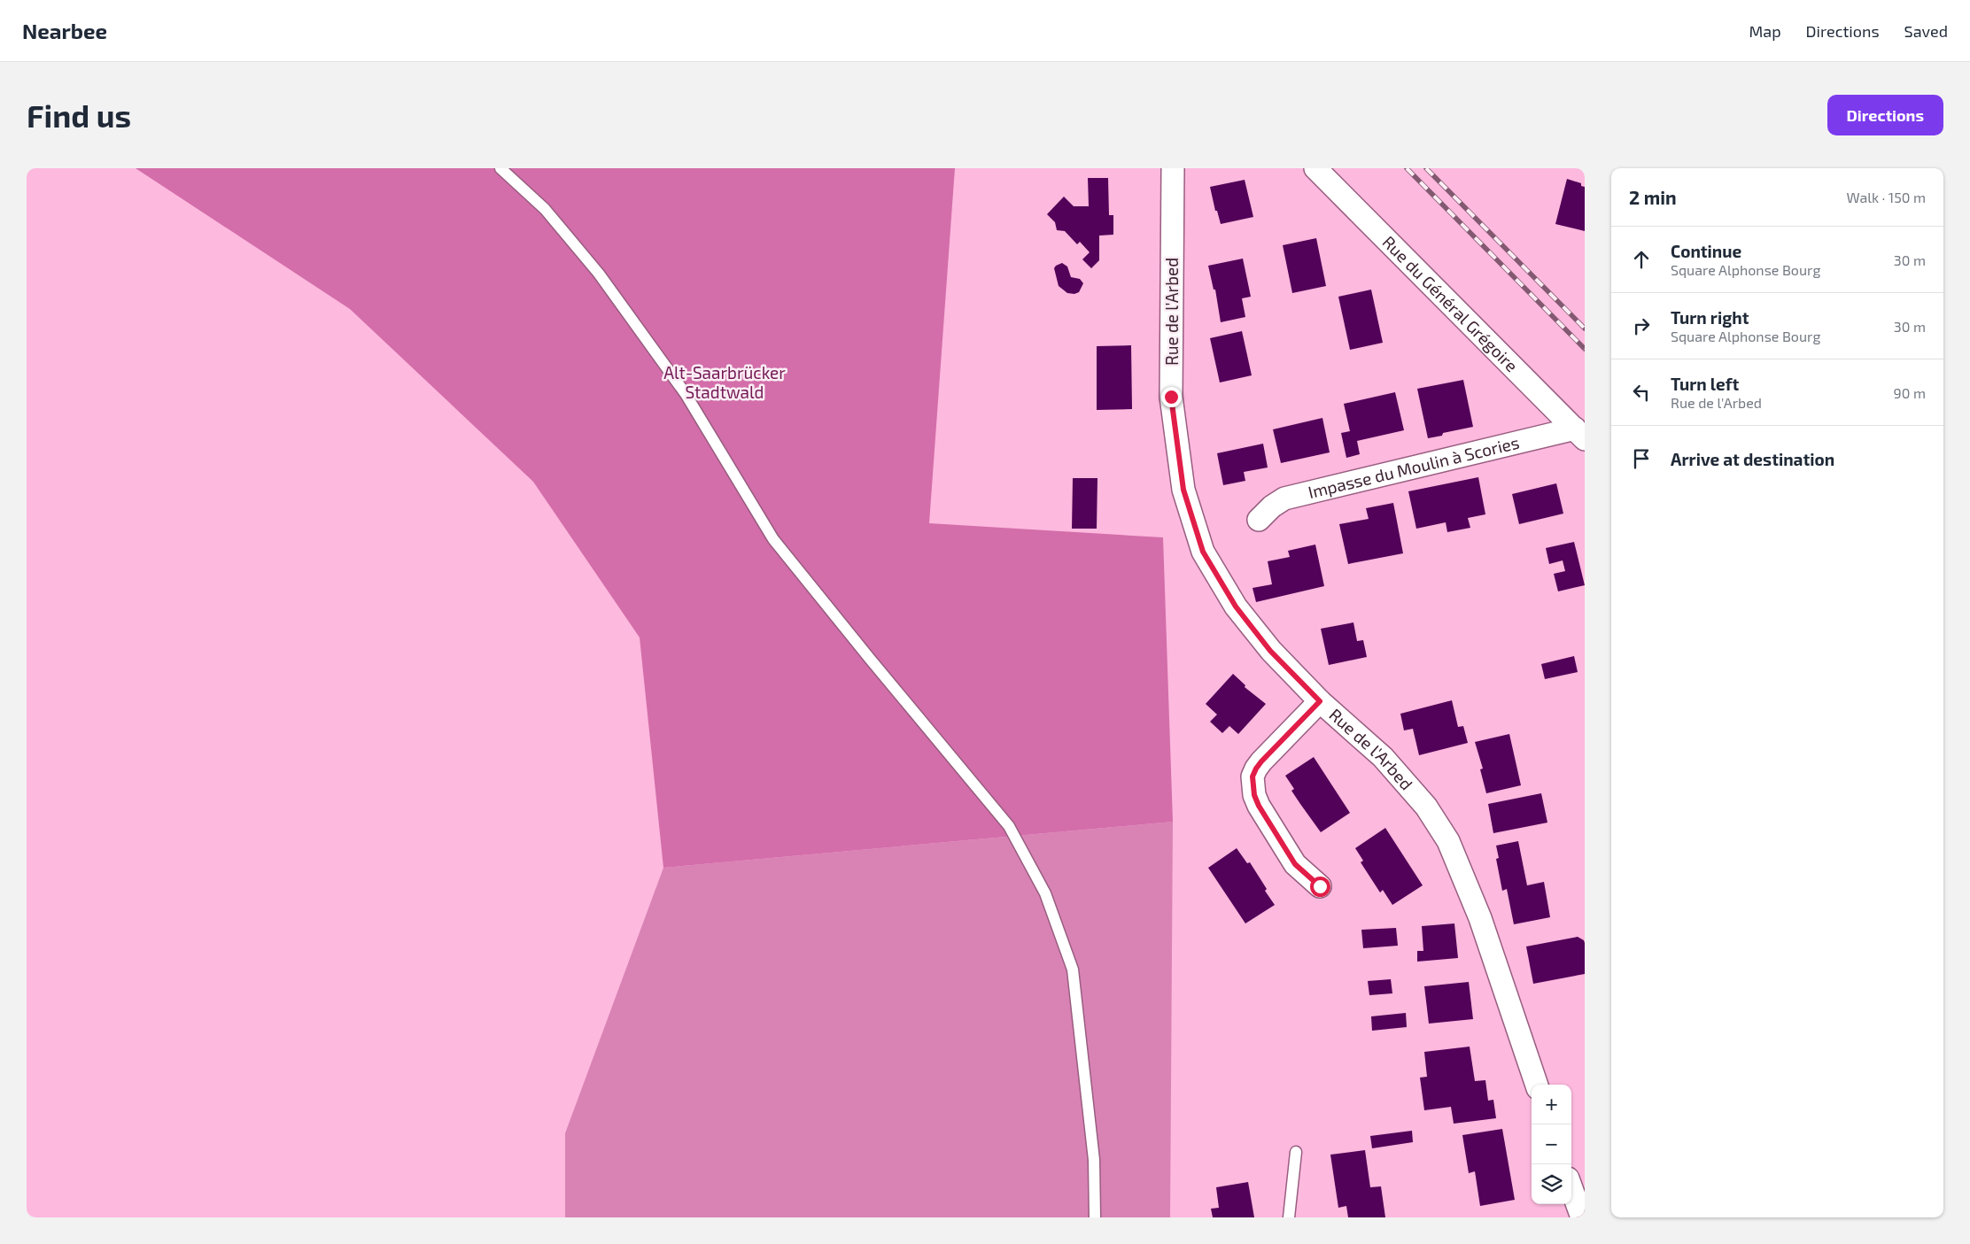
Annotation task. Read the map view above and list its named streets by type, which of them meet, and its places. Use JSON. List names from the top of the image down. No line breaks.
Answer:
{"streets":{"street":["Rue du Général Grégoire","Rue de l'Arbed","Impasse du Moulin à Scories"]},"crossings":[["Rue du Général Grégoire","Impasse du Moulin à Scories"]],"parks":["Alt-Saarbrücker Stadtwald"],"page":{"header":"Nearbee","nav":["Map","Directions","Saved"],"buttons":"Directions","title":"Find us","heading":["2 min","Walk · 150 m"],"list":[["Continue","Square Alphonse Bourg","30 m"],["Turn right","Square Alphonse Bourg","30 m"],["Turn left","Rue de l'Arbed","90 m"],"Arrive at destination"],"map_buttons":["+","−"]}}
